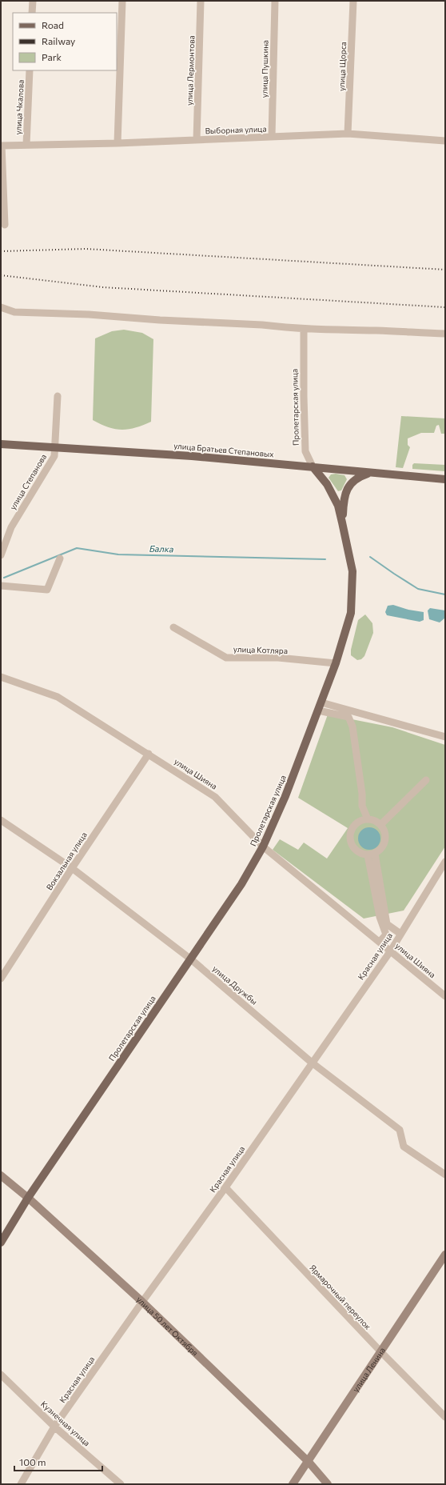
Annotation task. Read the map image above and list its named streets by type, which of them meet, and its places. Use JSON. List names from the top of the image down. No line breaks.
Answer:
{"streets":{"main road":["Пролетарская улица","улица Братьев Степановых","улица 50 лет Октября","улица Ленина"],"street":["улица Щорса","улица Пушкина","улица Лермонтова","улица Чкалова","Выборная улица","улица Степанова","улица Котляра","улица Шияна","Вокзальная улица","Красная улица","улица Дружбы","Ярмарочный переулок","Кузнечная улица"]},"crossings":[["улица Щорса","Выборная улица"],["улица Пушкина","Выборная улица"],["улица Лермонтова","Выборная улица"],["улица Чкалова","Выборная улица"],["Пролетарская улица","улица Братьев Степановых"],["Пролетарская улица","улица Котляра"],["Пролетарская улица","улица Шияна"],["Пролетарская улица","улица Дружбы"],["Пролетарская улица","улица 50 лет Октября"],["улица Братьев Степановых","улица Степанова"],["улица Шияна","Вокзальная улица"],["улица Шияна","Красная улица"],["Вокзальная улица","улица Дружбы"],["Красная улица","улица Дружбы"],["Красная улица","Ярмарочный переулок"],["Красная улица","улица 50 лет Октября"],["Красная улица","Кузнечная улица"],["Ярмарочный переулок","улица Ленина"],["улица 50 лет Октября","улица Ленина"]],"water":["Балка"],"legend":["Road","Railway","Park"],"scale_bar":"100 m"}
